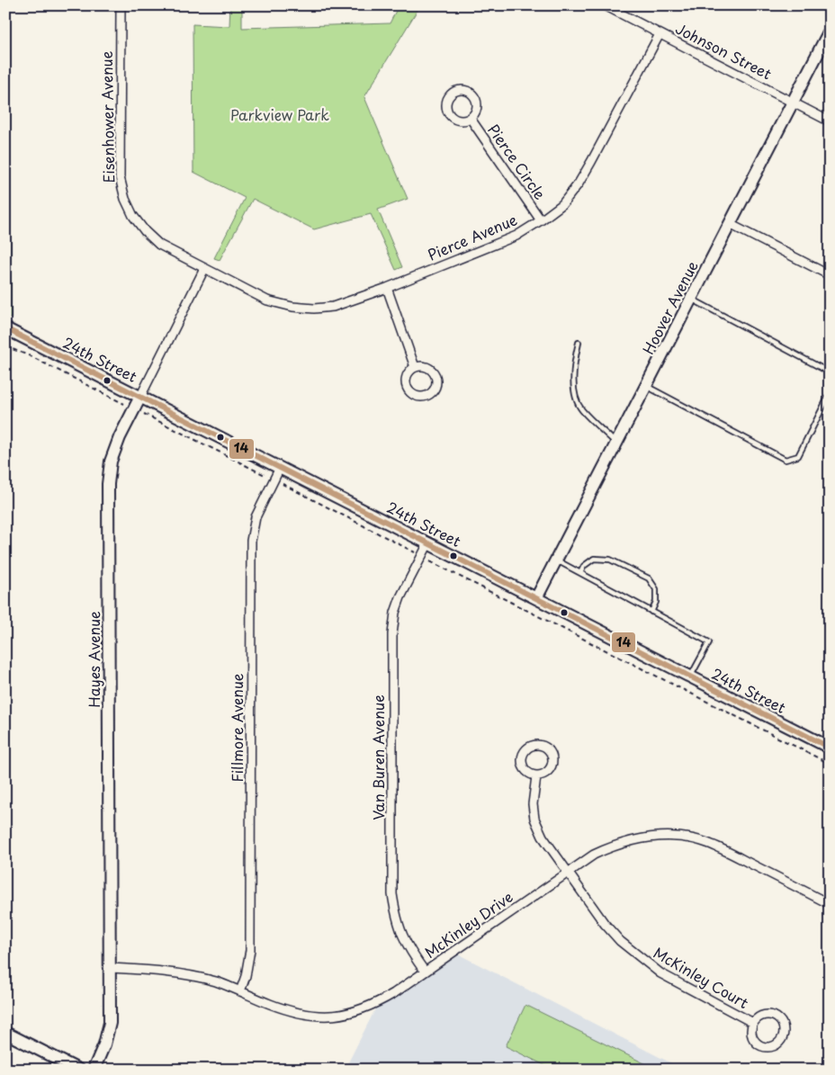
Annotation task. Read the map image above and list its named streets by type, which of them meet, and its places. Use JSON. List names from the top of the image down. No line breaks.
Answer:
{"streets":{"street":["Johnson Street","Eisenhower Avenue","Pierce Circle","Pierce Avenue","Hoover Avenue","24th Street","Hayes Avenue","Fillmore Avenue","Van Buren Avenue","McKinley Drive","McKinley Court"]},"crossings":[["Johnson Street","Pierce Avenue"],["Johnson Street","Hoover Avenue"],["Eisenhower Avenue","Pierce Avenue"],["Eisenhower Avenue","Hayes Avenue"],["Pierce Circle","Pierce Avenue"],["Pierce Avenue","Hayes Avenue"],["Hoover Avenue","24th Street"],["24th Street","Hayes Avenue"],["24th Street","Fillmore Avenue"],["24th Street","Van Buren Avenue"],["Hayes Avenue","McKinley Drive"],["Fillmore Avenue","McKinley Drive"],["Van Buren Avenue","McKinley Drive"],["McKinley Drive","McKinley Court"]],"parks":["Parkview Park"],"lines":["transit line 14"]}
